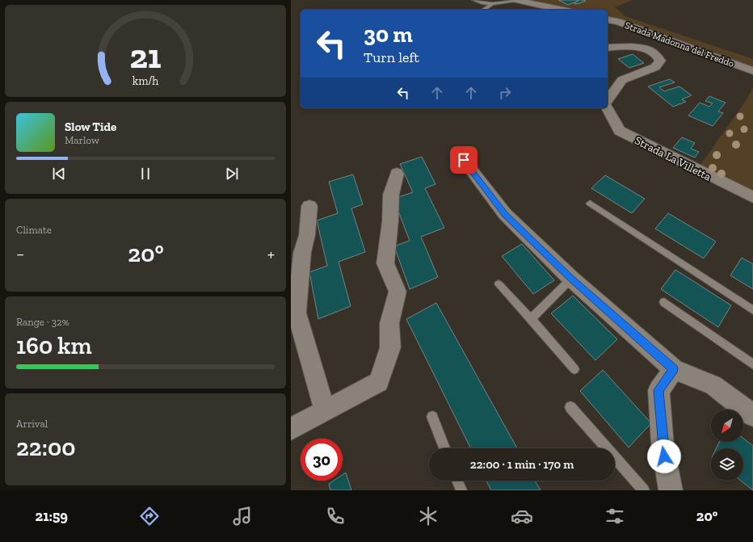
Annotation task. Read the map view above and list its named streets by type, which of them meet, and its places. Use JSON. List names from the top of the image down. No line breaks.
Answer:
{"streets":{"street":["Strada Madonna del Freddo","Strada La Villetta"]},"north":"bottom left","page":{"turn":["30 m","Turn left"],"song":["Slow Tide","Marlow"],"tile":["Climate",["Range · 32%","160 km"],["Arrival","22:00"]],"heat":["−","20°","+"],"limit":"30","trip":"22:00 · 1 min · 170 m","tabs":["21:59","20°"],"gauge":["21","km/h"]}}
